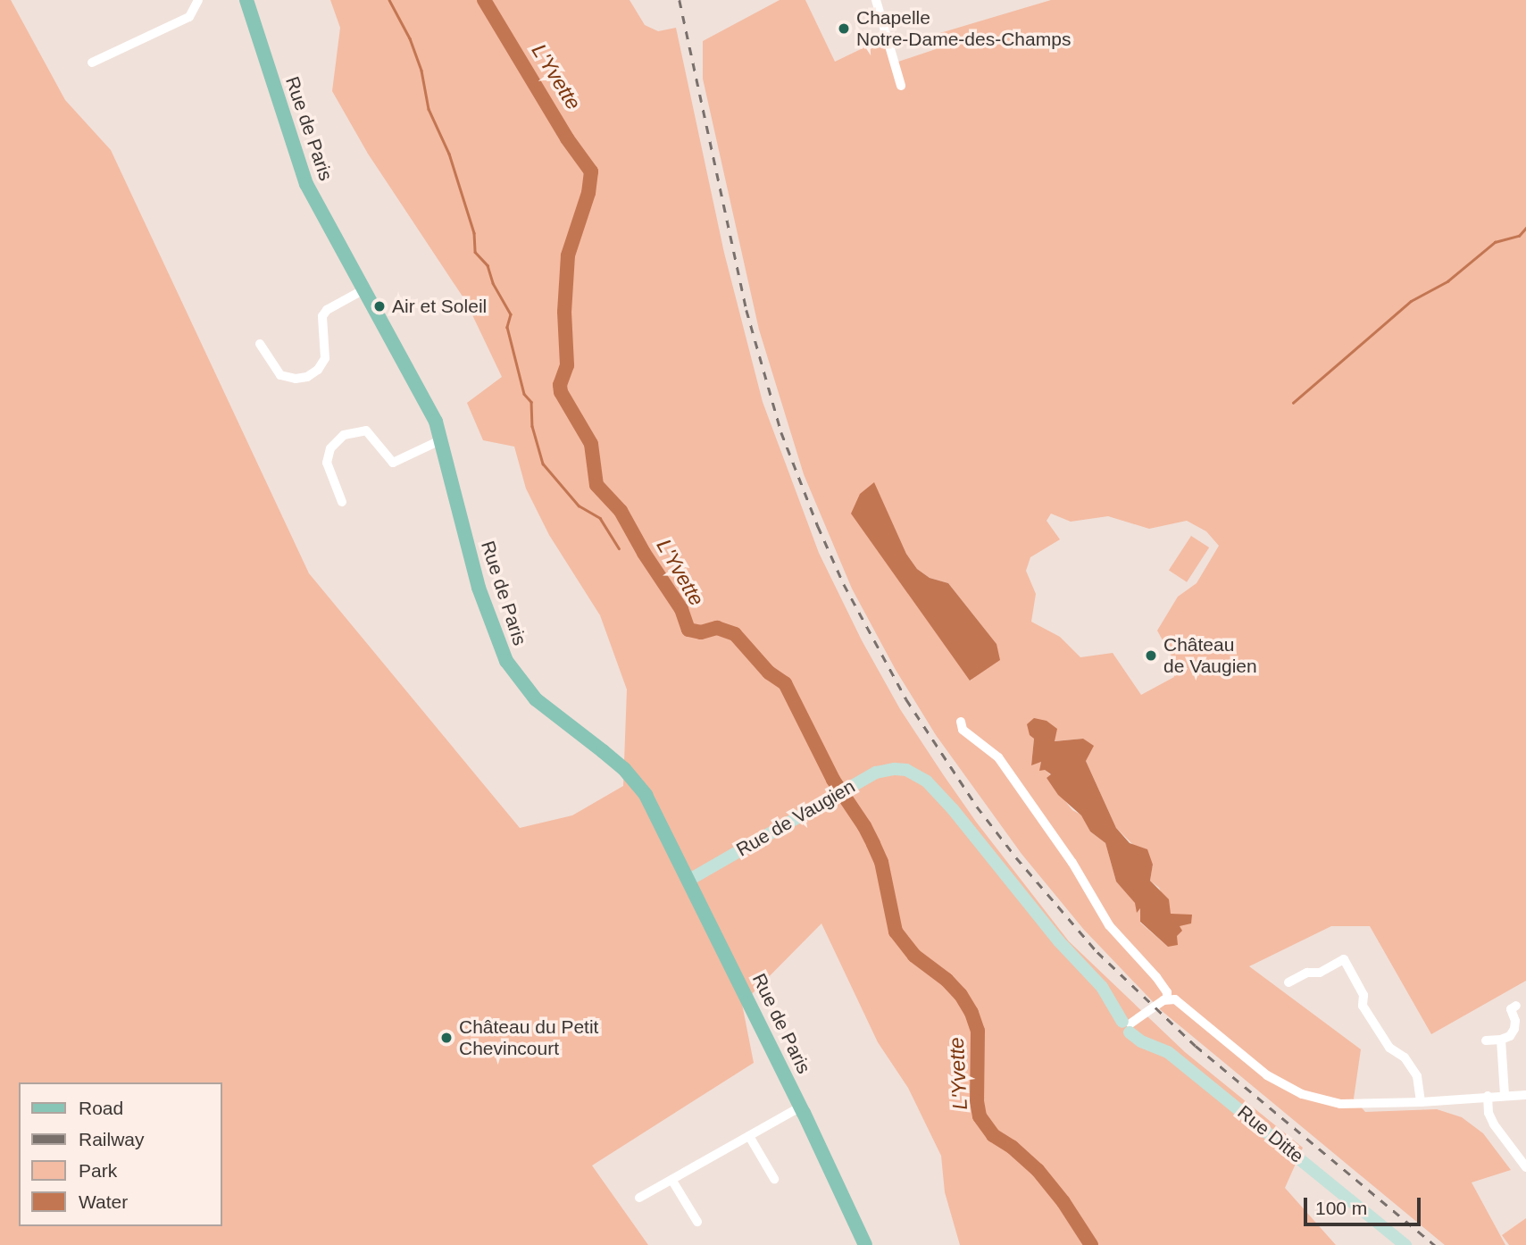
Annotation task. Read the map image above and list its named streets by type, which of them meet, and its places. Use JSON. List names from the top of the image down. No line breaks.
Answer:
{"streets":{"main road":["Rue de Paris"],"street":["Rue de Vaugien","Rue Ditte"]},"crossings":[["Rue de Paris","Rue de Vaugien"],["Rue de Vaugien","Rue Ditte"]],"water":["L'Yvette"],"places":["Chapelle Notre-Dame-des-Champs","Air et Soleil","Château de Vaugien","Château du Petit Chevincourt"],"legend":["Road","Railway","Park","Water"],"scale_bar":"100 m"}
